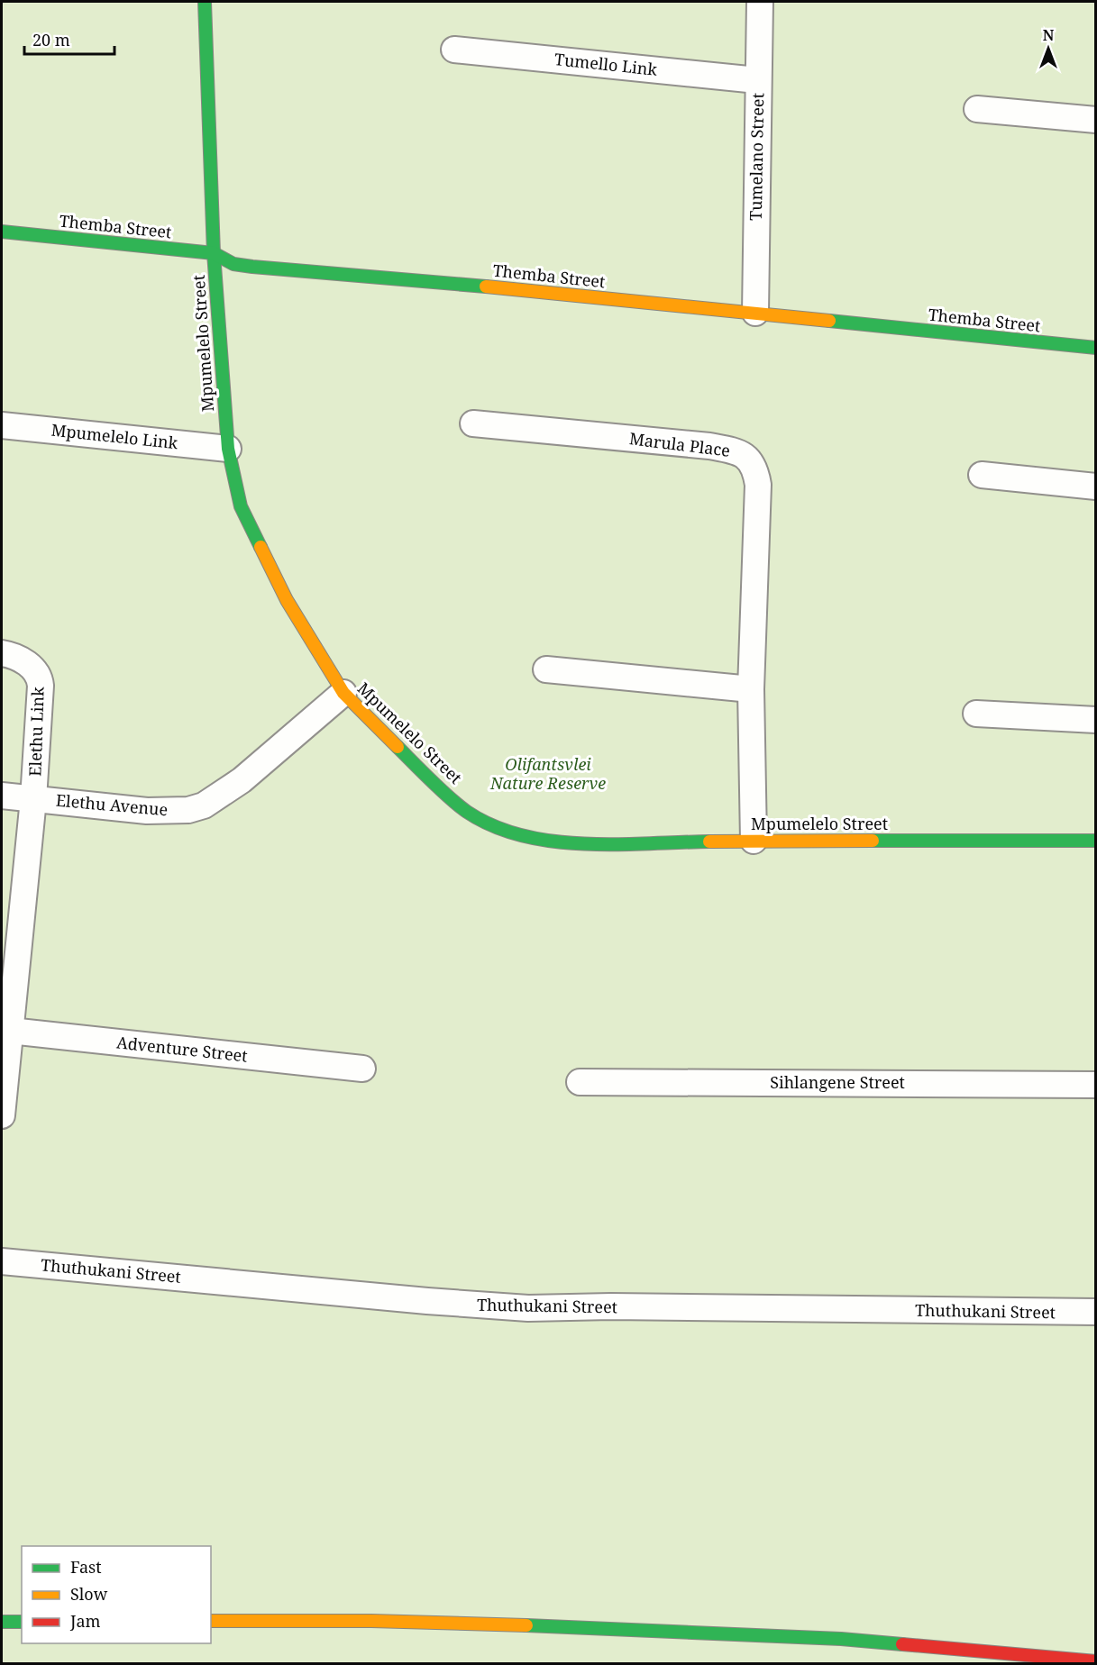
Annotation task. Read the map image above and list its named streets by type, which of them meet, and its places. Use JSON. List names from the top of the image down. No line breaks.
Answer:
{"streets":{"main road":["Themba Street","Mpumelelo Street"],"street":["Tumello Link","Tumelano Street","Mpumelelo Link","Marula Place","Elethu Link","Elethu Avenue","Adventure Street","Sihlangene Street","Thuthukani Street"]},"crossings":[["Tumello Link","Tumelano Street"],["Tumelano Street","Themba Street"],["Themba Street","Mpumelelo Street"],["Mpumelelo Street","Mpumelelo Link"],["Mpumelelo Street","Marula Place"],["Mpumelelo Street","Elethu Avenue"],["Elethu Link","Elethu Avenue"]],"parks":["Olifantsvlei Nature Reserve"],"legend":["Fast","Slow","Jam"],"scale_bar":"20 m","north":"top"}
